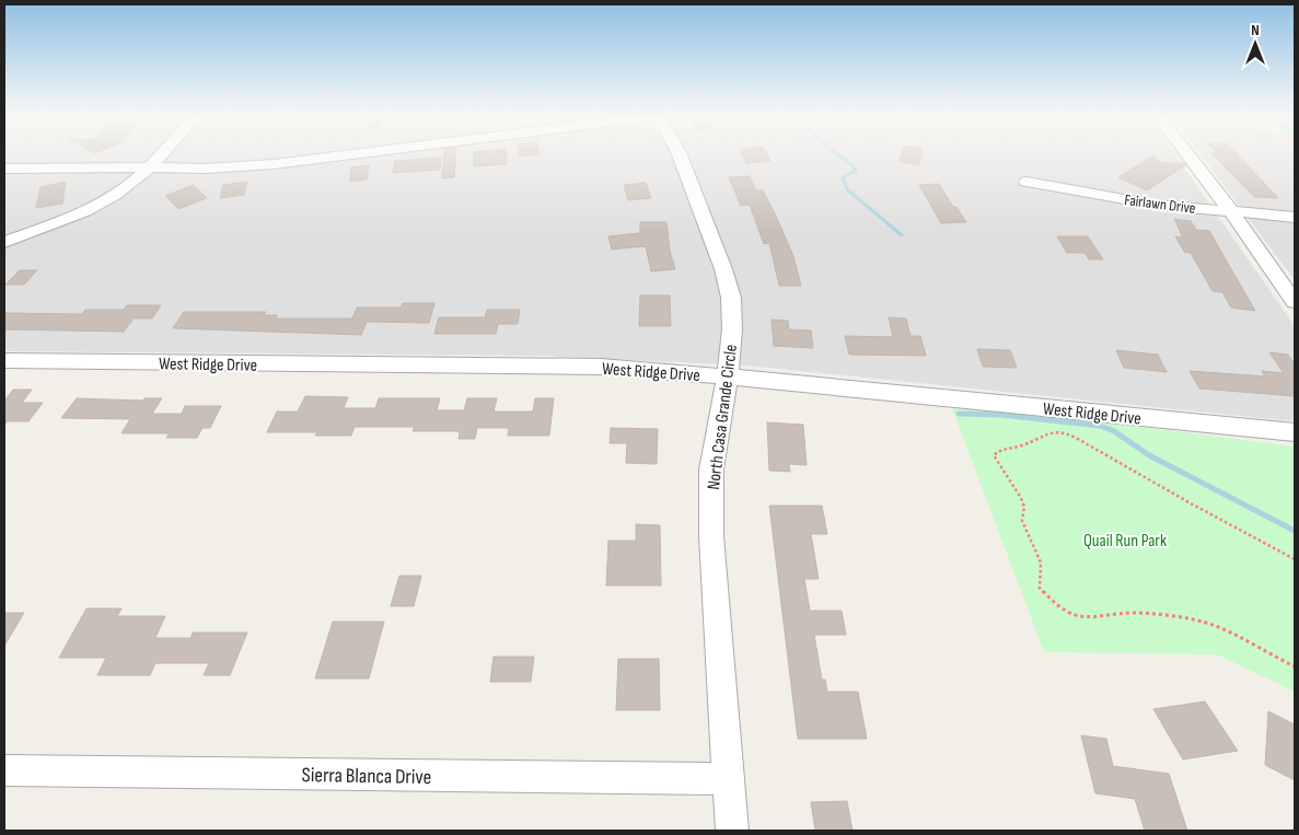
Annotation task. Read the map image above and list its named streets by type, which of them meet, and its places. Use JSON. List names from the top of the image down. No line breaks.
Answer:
{"streets":{"street":["Fairlawn Drive","West Ridge Drive","North Casa Grande Circle","Sierra Blanca Drive"]},"crossings":[["West Ridge Drive","North Casa Grande Circle"],["North Casa Grande Circle","Sierra Blanca Drive"]],"parks":["Quail Run Park"],"north":"top"}
